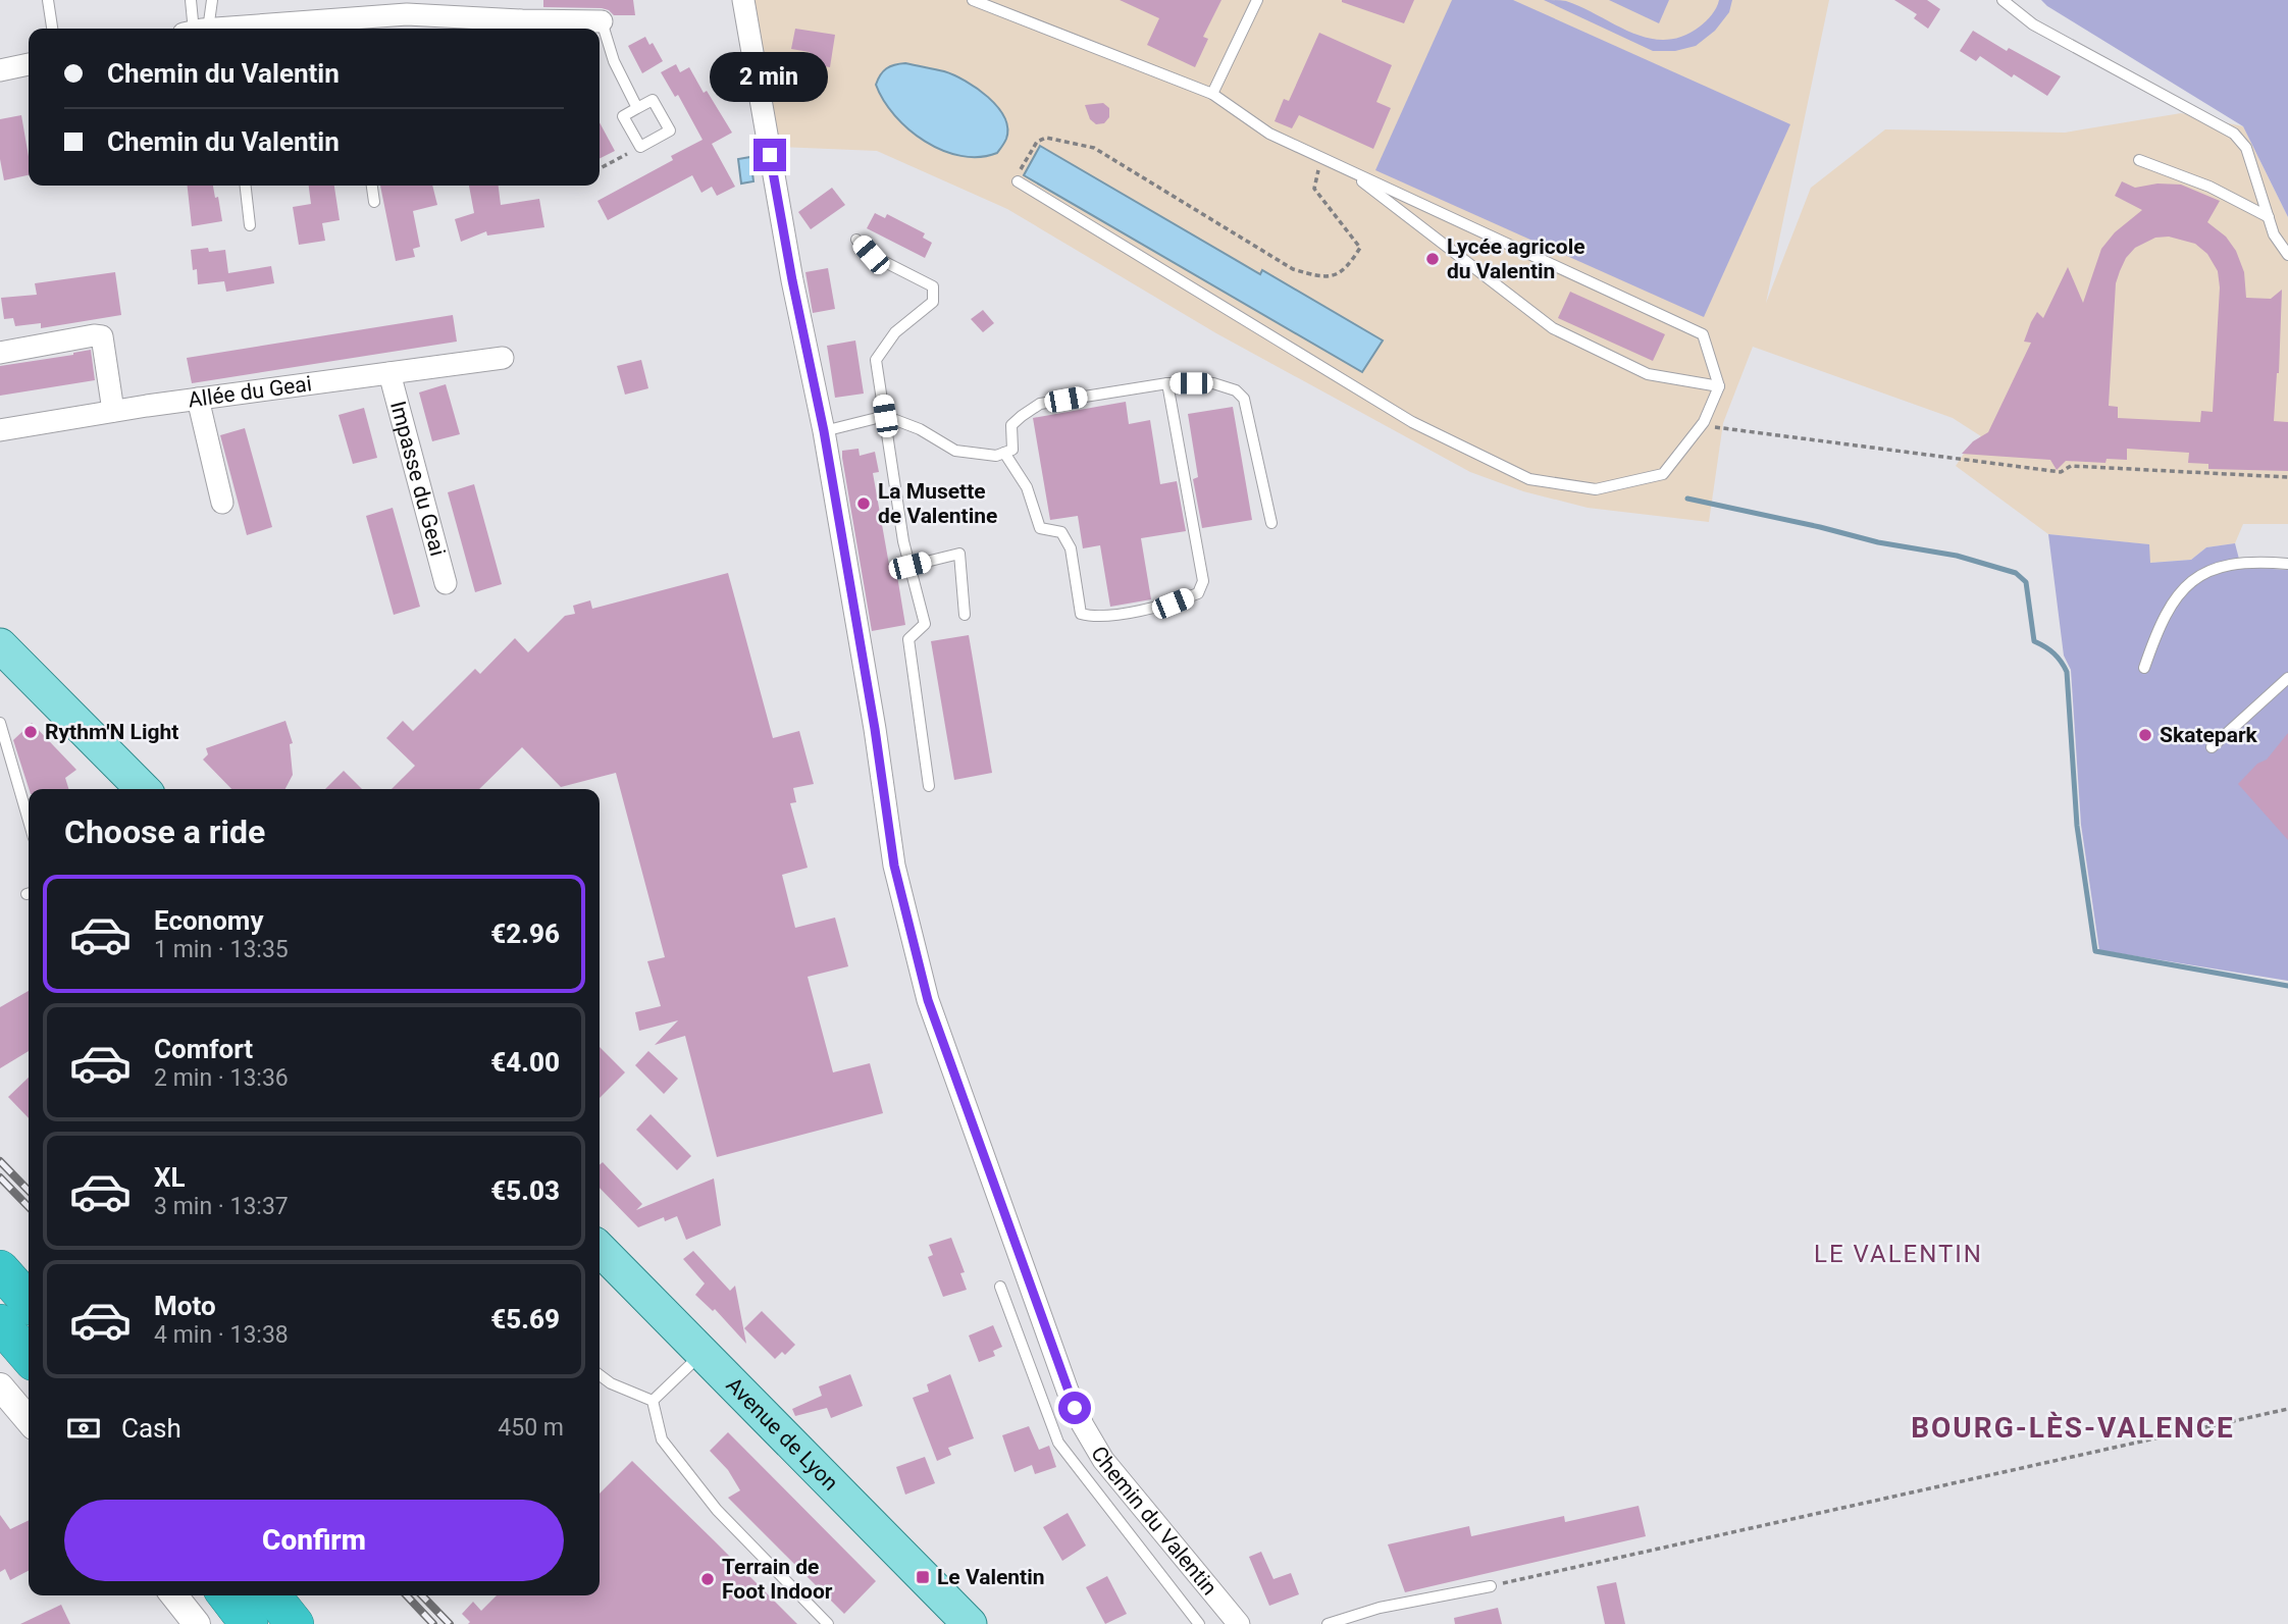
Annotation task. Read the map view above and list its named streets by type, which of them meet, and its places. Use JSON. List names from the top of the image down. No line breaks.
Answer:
{"streets":{"main road":["Avenue de Lyon"],"street":["Allée du Geai","Impasse du Geai","Chemin du Valentin"]},"crossings":[["Allée du Geai","Impasse du Geai"]],"districts":["LE VALENTIN","BOURG-LÈS-VALENCE"],"places":{"other":["Lycée agricole du Valentin","La Musette de Valentine","Rythm'N Light","Skatepark","Terrain de Foot Indoor"],"transit":["Le Valentin"]},"page":{"banner":["Chemin du Valentin","Chemin du Valentin"],"bubble":"2 min","heading":"Choose a ride","list":[{"name":"Economy","note":"1 min · 13:35","value":"€2.96"},{"name":"Comfort","note":"2 min · 13:36","value":"€4.00"},{"name":"XL","note":"3 min · 13:37","value":"€5.03"},{"name":"Moto","note":"4 min · 13:38","value":"€5.69"}],"pay":["Cash","450 m"],"buttons":"Confirm"}}
